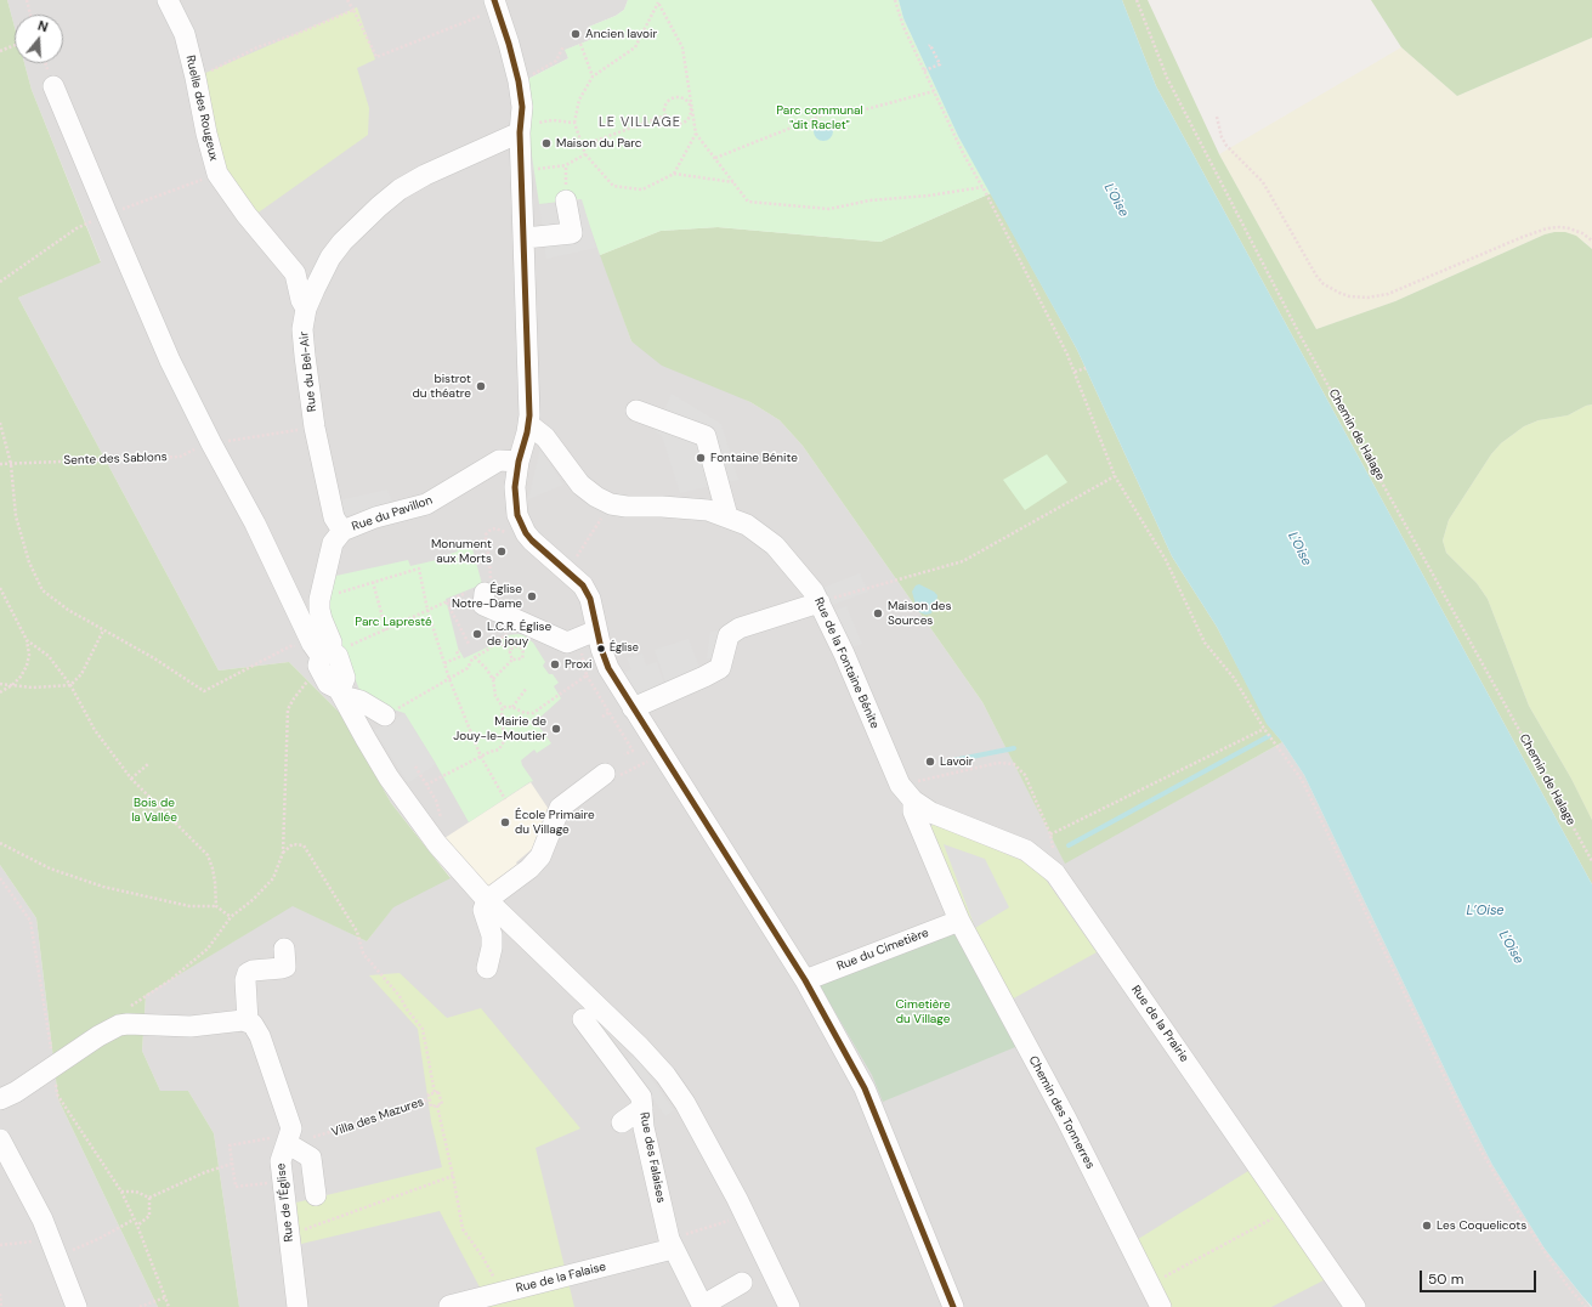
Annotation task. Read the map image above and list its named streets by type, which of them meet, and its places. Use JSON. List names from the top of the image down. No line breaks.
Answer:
{"streets":{"street":["Ruelle des Rougeux","Rue du Bel-Air","Rue du Pavillon","Rue de la Fontaine Bénite","Rue du Cimetière","Rue de la Prairie","Chemin des Tonnerres","Rue des Falaises","Rue de l'Église","Rue de la Falaise"],"path":["Chemin de Halage","Sente des Sablons","Villa des Mazures"]},"crossings":[["Ruelle des Rougeux","Rue du Bel-Air"],["Rue du Bel-Air","Sente des Sablons"],["Rue du Bel-Air","Rue du Pavillon"],["Rue de la Fontaine Bénite","Rue du Cimetière"],["Rue de la Fontaine Bénite","Rue de la Prairie"],["Rue de la Fontaine Bénite","Chemin des Tonnerres"],["Rue du Cimetière","Chemin des Tonnerres"],["Rue des Falaises","Rue de la Falaise"]],"districts":["LE VILLAGE"],"water":["L'Oise","L’Oise"],"parks":["Parc communal \"dit Raclet\"","Parc Lapresté","Bois de la Vallée","Cimetière du Village"],"places":["Ancien lavoir","Maison du Parc","bistrot du théatre","Fontaine Bénite","Monument aux Morts","Église Notre-Dame","Maison des Sources","L.C.R. Église de jouy","Église","Proxi","Mairie de Jouy-le-Moutier","Lavoir","École Primaire du Village","Les Coquelicots"],"scale_bar":"50 m","north":"top"}
